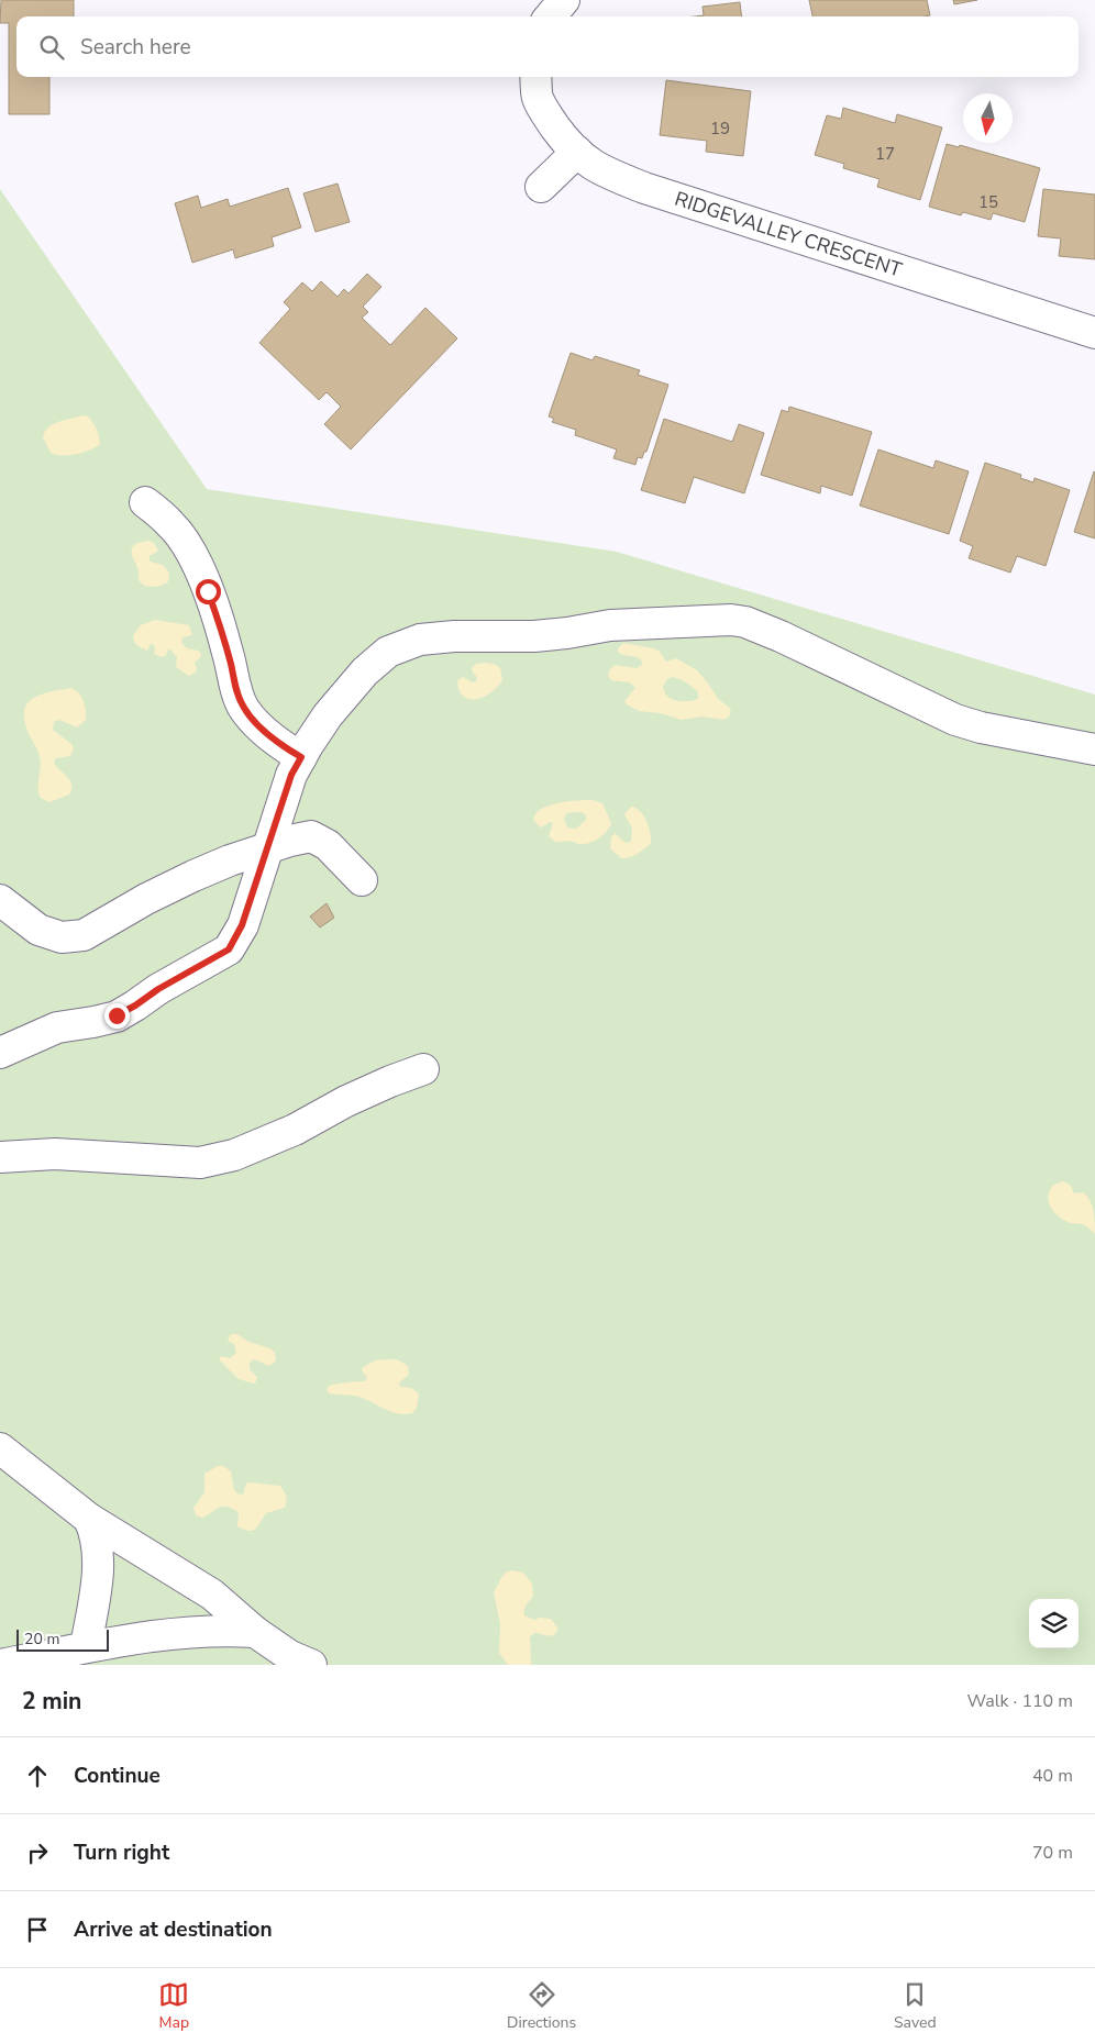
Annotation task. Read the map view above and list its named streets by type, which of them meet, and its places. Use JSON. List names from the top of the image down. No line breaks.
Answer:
{"streets":{"street":["RIDGEVALLEY CRESCENT"]},"house_numbers":["19","17","15"],"scale_bar":"20 m","north":"bottom","page":{"search":"Search here","scale":"20 m","heading":["2 min","Walk · 110 m"],"list":[["Continue","40 m"],["Turn right","70 m"],"Arrive at destination"],"nav":["Map","Directions","Saved"]}}
